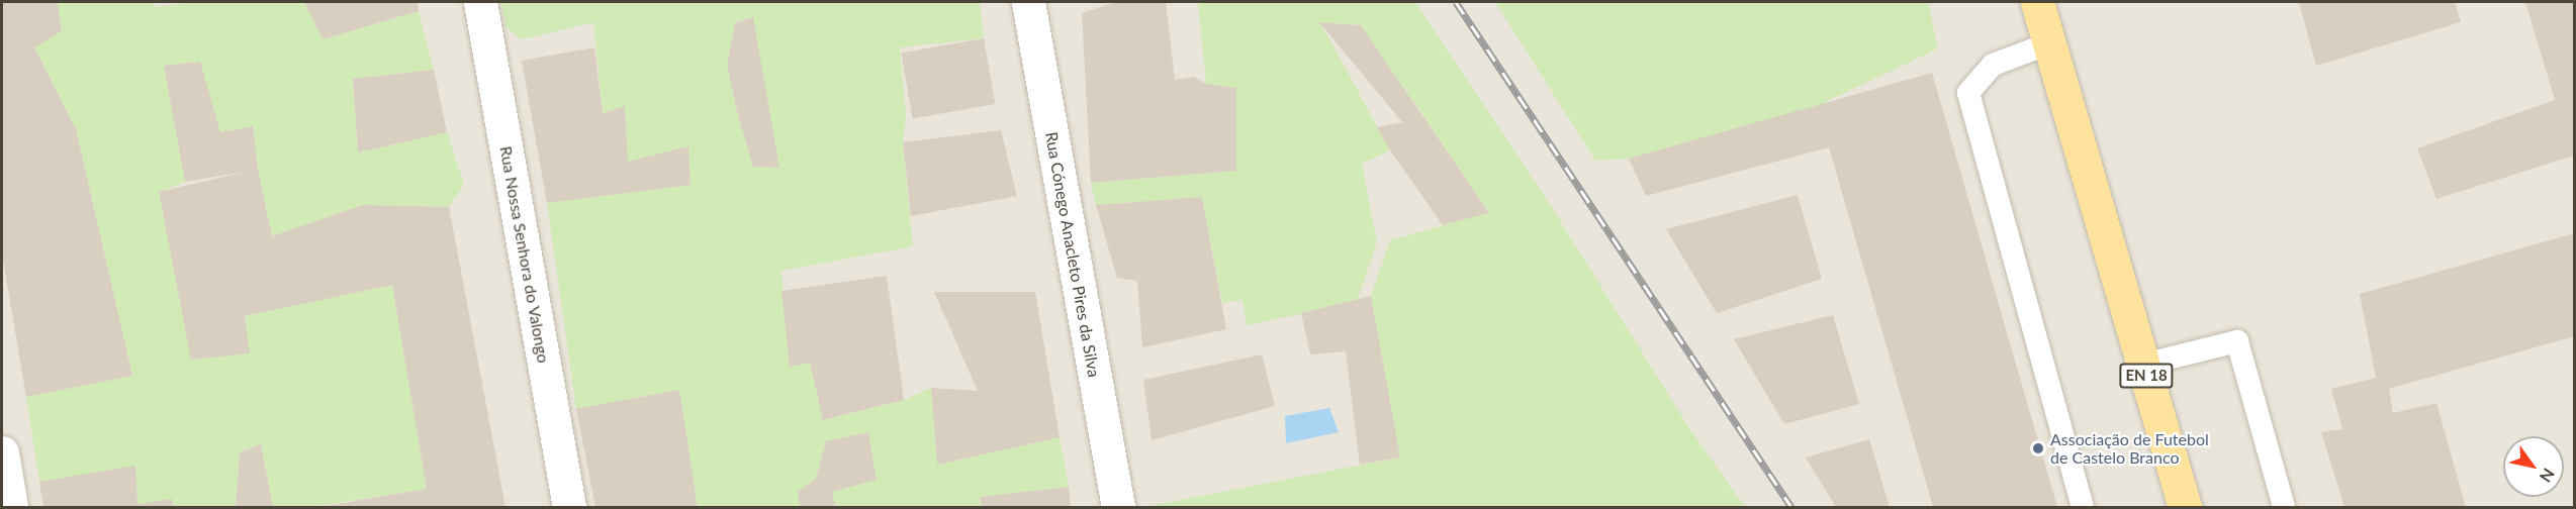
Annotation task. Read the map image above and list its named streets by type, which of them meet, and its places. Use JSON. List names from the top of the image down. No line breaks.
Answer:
{"streets":{"main road":["EN 18"],"street":["Rua Nossa Senhora do Valongo","Rua Cónego Anacleto Pires da Silva"]},"places":["Associação de Futebol de Castelo Branco"],"north":"bottom right"}
